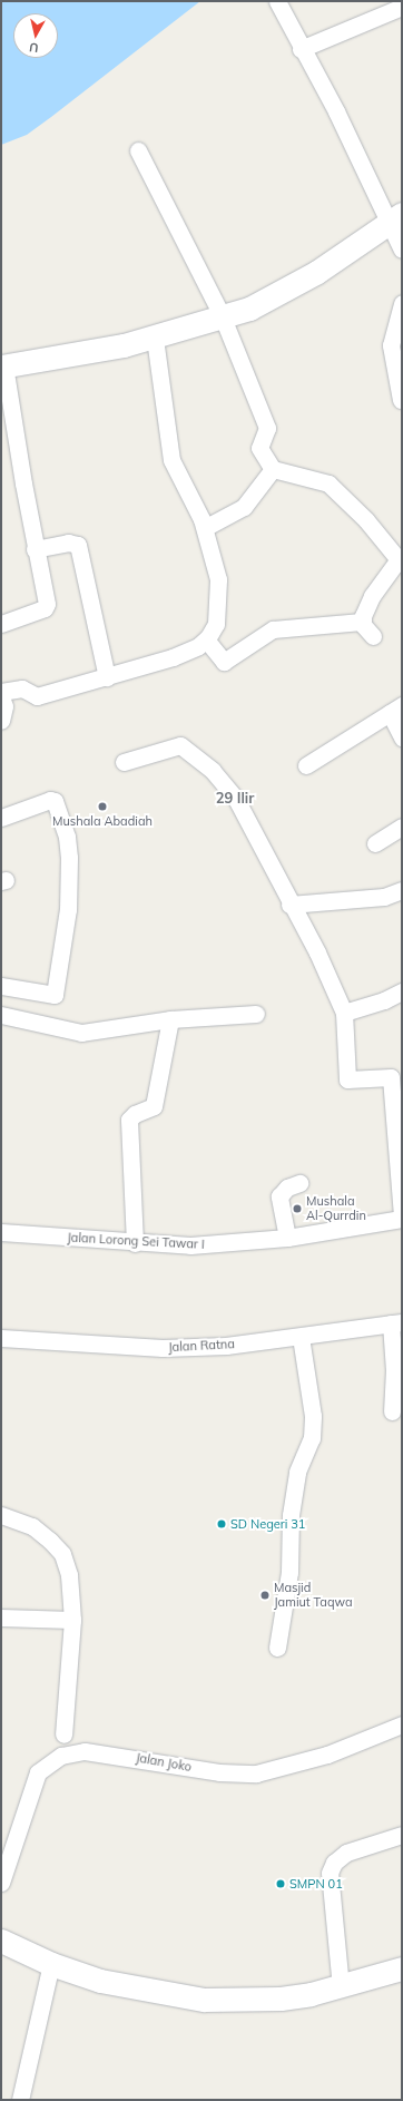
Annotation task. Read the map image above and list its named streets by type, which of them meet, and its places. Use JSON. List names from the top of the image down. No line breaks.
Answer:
{"streets":{"street":["Jalan Lorong Sei Tawar I","Jalan Ratna","Jalan Joko"]},"districts":["29 Ilir"],"places":["Mushala Abadiah","Mushala Al-Qurrdin","SD Negeri 31","Masjid Jamiut Taqwa","SMPN 01"],"north":"bottom"}
